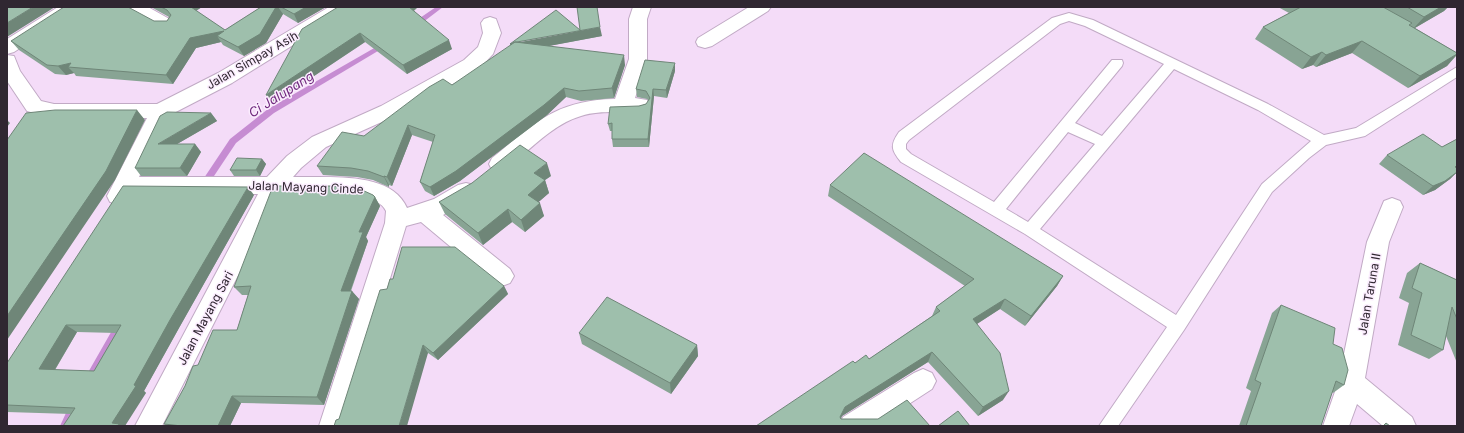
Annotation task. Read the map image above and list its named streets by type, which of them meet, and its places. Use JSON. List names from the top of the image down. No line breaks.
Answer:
{"streets":{"street":["Jalan Simpay Asih","Jalan Mayang Cinde","Jalan Taruna II","Jalan Mayang Sari"]},"crossings":[["Jalan Mayang Cinde","Jalan Mayang Sari"]],"water":["Ci Jalupang"]}
